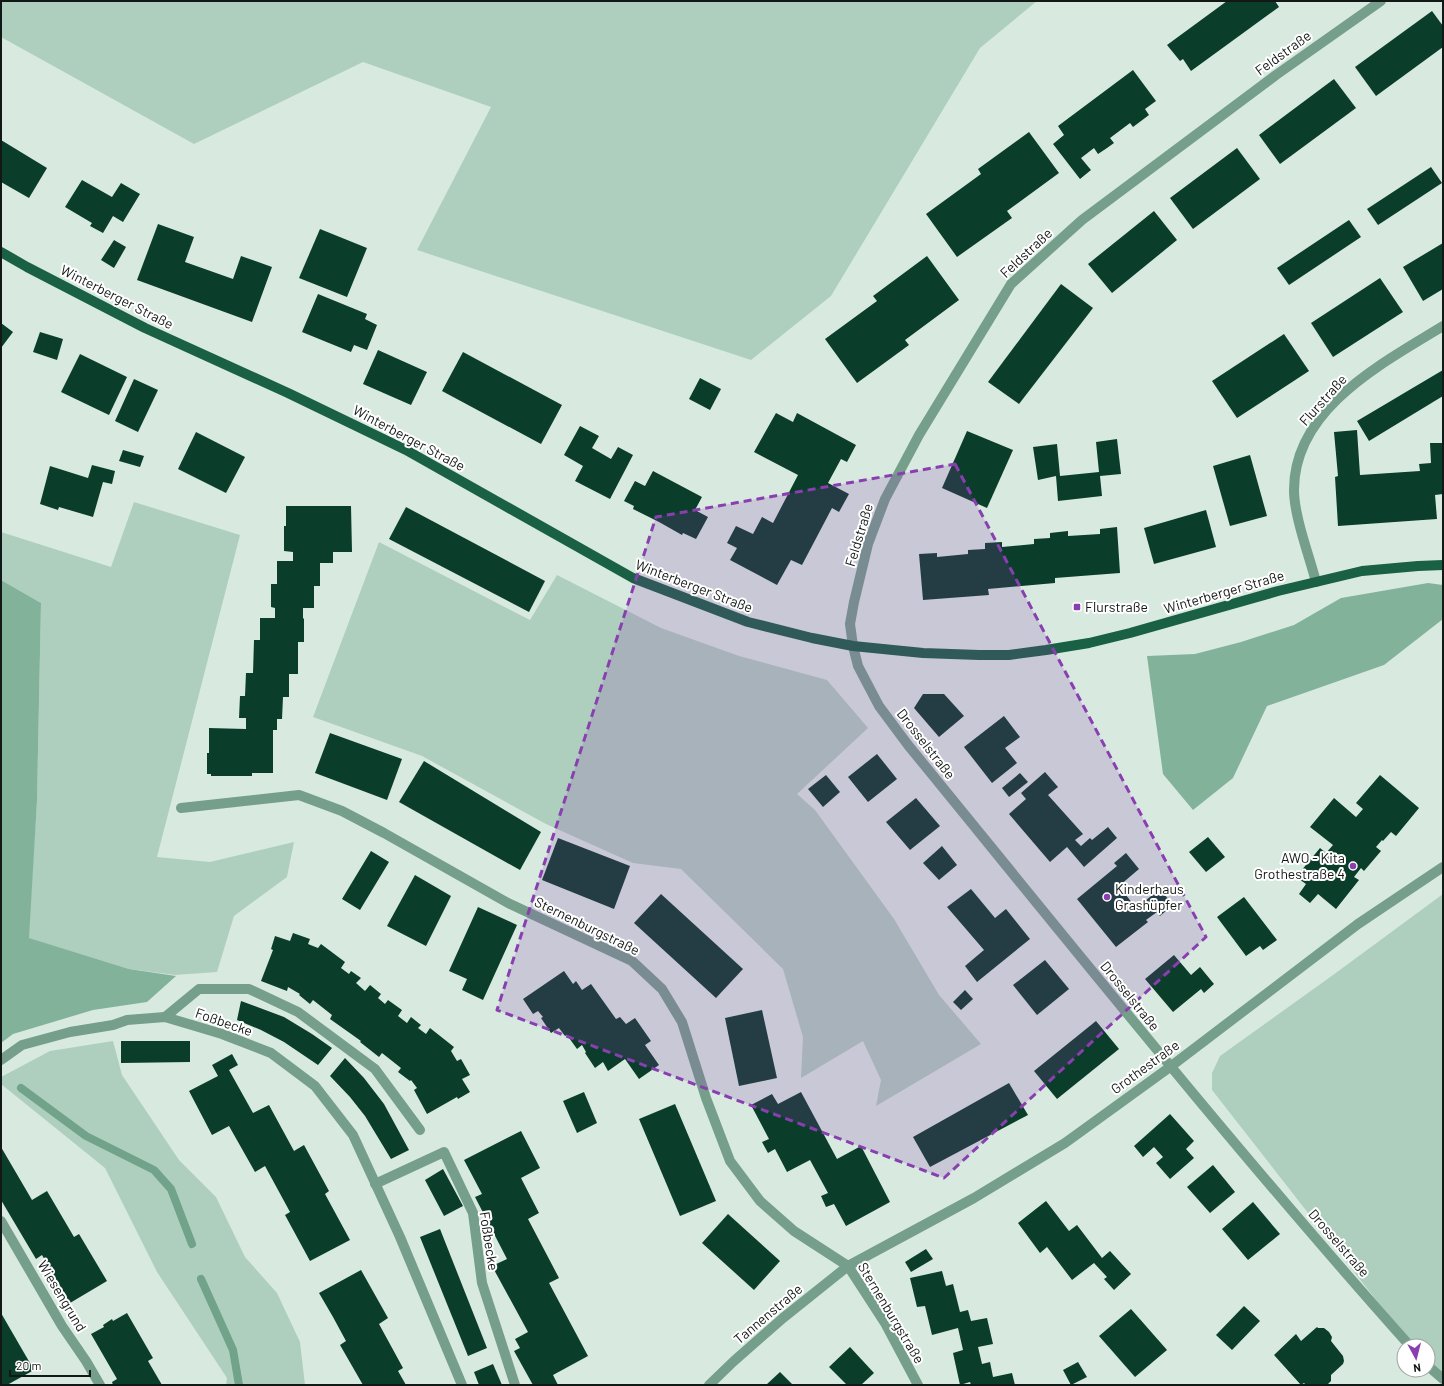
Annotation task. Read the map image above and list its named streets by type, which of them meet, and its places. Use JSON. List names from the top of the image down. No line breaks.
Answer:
{"streets":{"main road":["Winterberger Straße"],"street":["Feldstraße","Flurstraße","Drosselstraße","Sternenburgstraße","Foßbecke","Grothestraße","Wiesengrund","Tannenstraße"]},"crossings":[["Feldstraße","Winterberger Straße"],["Feldstraße","Drosselstraße"],["Winterberger Straße","Flurstraße"],["Winterberger Straße","Drosselstraße"],["Drosselstraße","Grothestraße"],["Sternenburgstraße","Grothestraße"],["Sternenburgstraße","Tannenstraße"],["Grothestraße","Tannenstraße"]],"places":{"transit":["Flurstraße"],"other":["AWO - Kita Grothestraße 4","Kinderhaus Grashüpfer"]},"scale_bar":"20 m","north":"bottom"}
